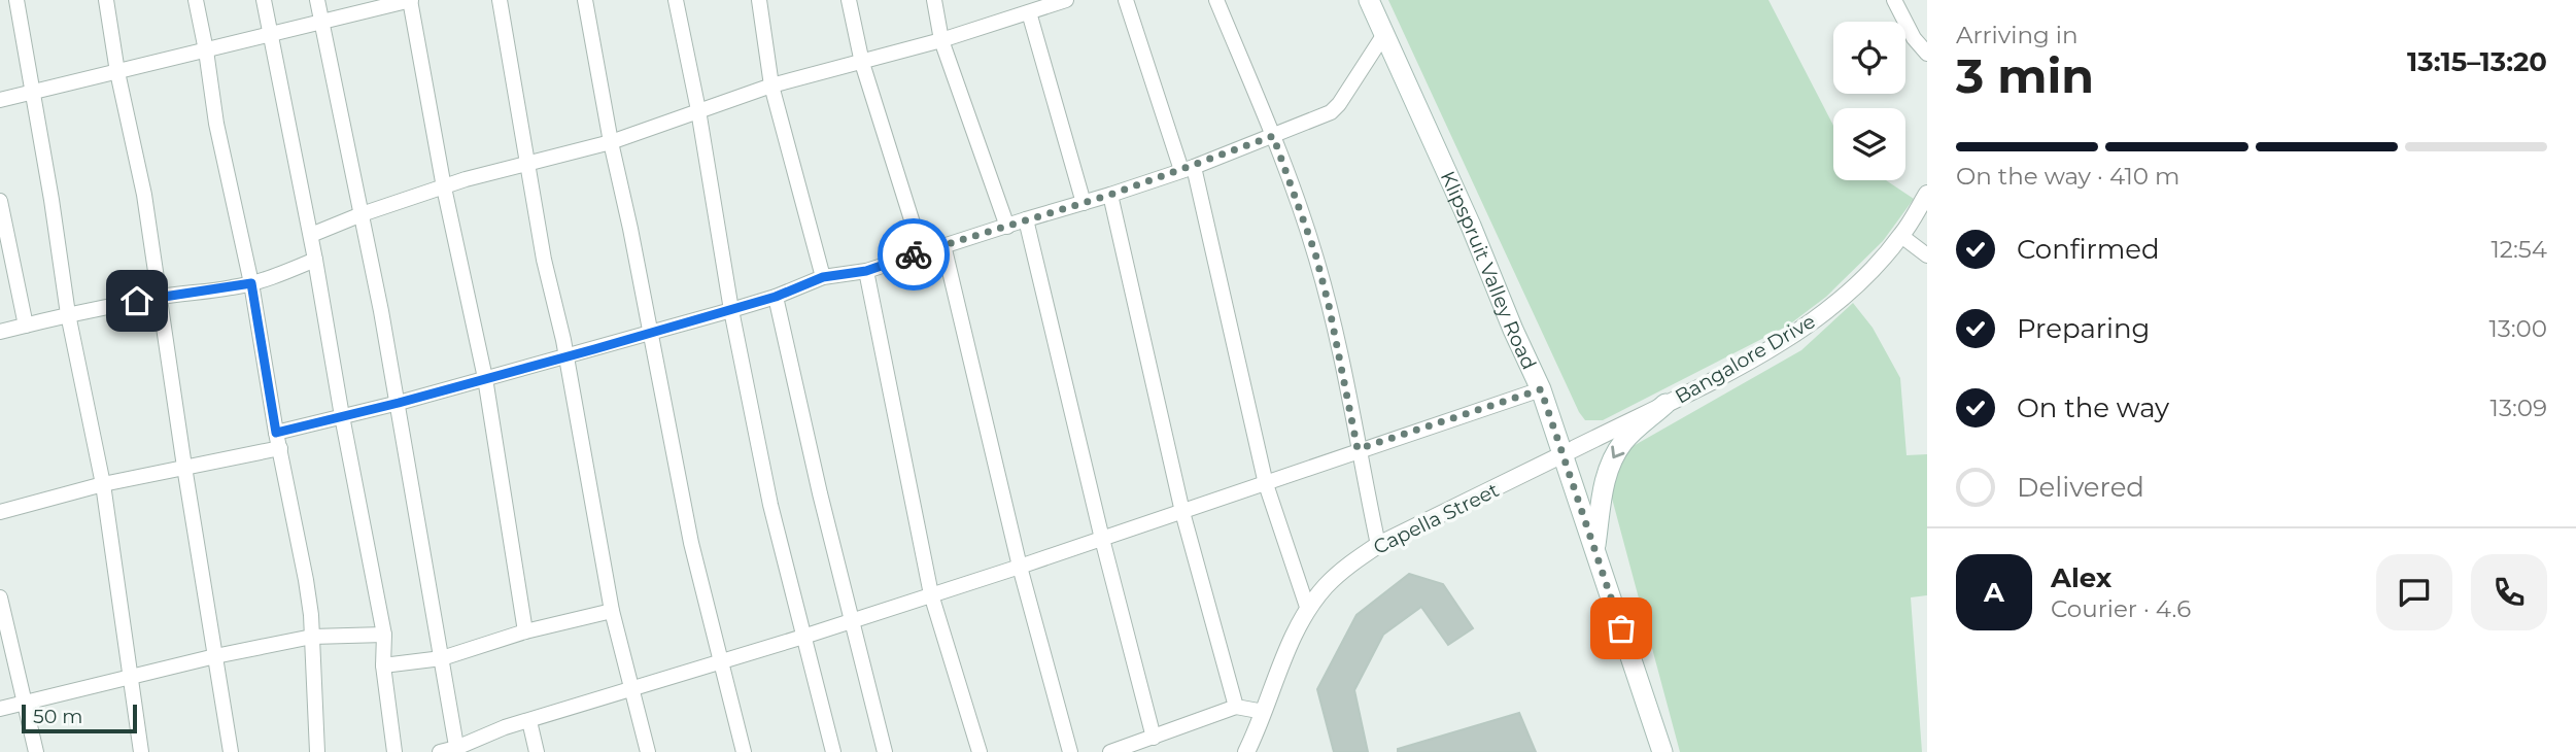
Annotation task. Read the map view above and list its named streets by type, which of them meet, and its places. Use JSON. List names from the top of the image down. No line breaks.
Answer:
{"streets":{"main road":["Klipspruit Valley Road"],"street":["Bangalore Drive","Capella Street"]},"crossings":[["Klipspruit Valley Road","Bangalore Drive"],["Klipspruit Valley Road","Capella Street"],["Bangalore Drive","Capella Street"]],"scale_bar":"50 m","page":{"heading":["3 min","Arriving in","13:15–13:20"],"panel":["Alex","Courier · 4.6"],"bar":"On the way · 410 m","list":[["Confirmed","12:54"],["Preparing","13:00"],["On the way","13:09"],"Delivered"],"round":"A","scale":"50 m"}}
